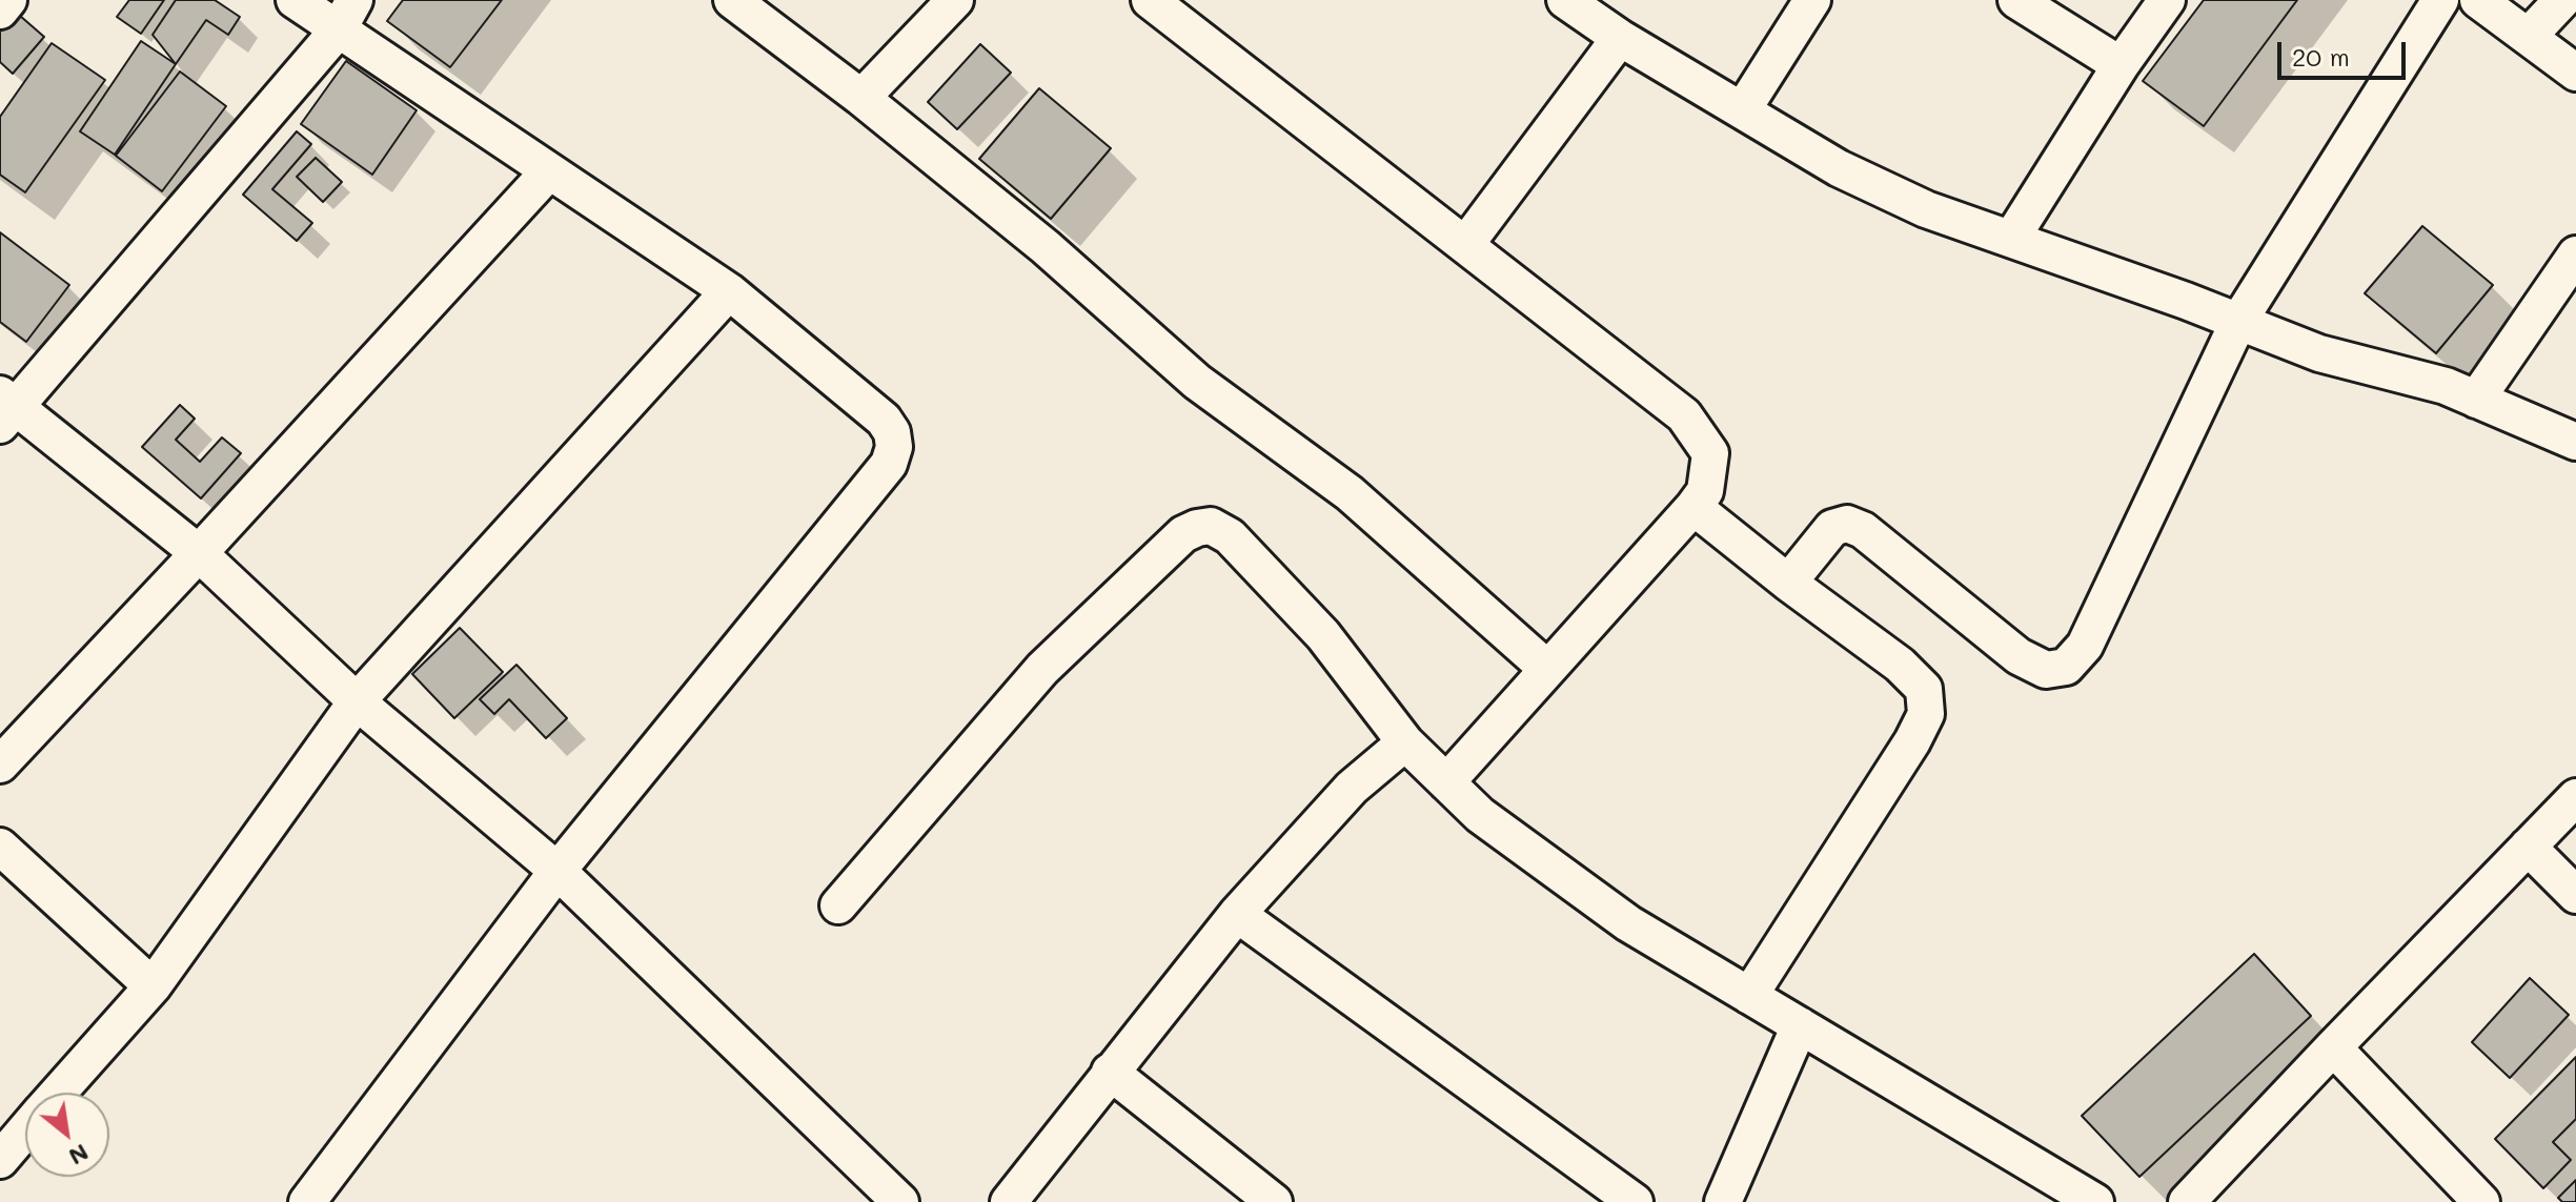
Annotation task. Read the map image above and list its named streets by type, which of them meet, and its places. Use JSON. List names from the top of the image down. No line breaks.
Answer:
{"scale_bar":"20 m","north":"bottom right"}
